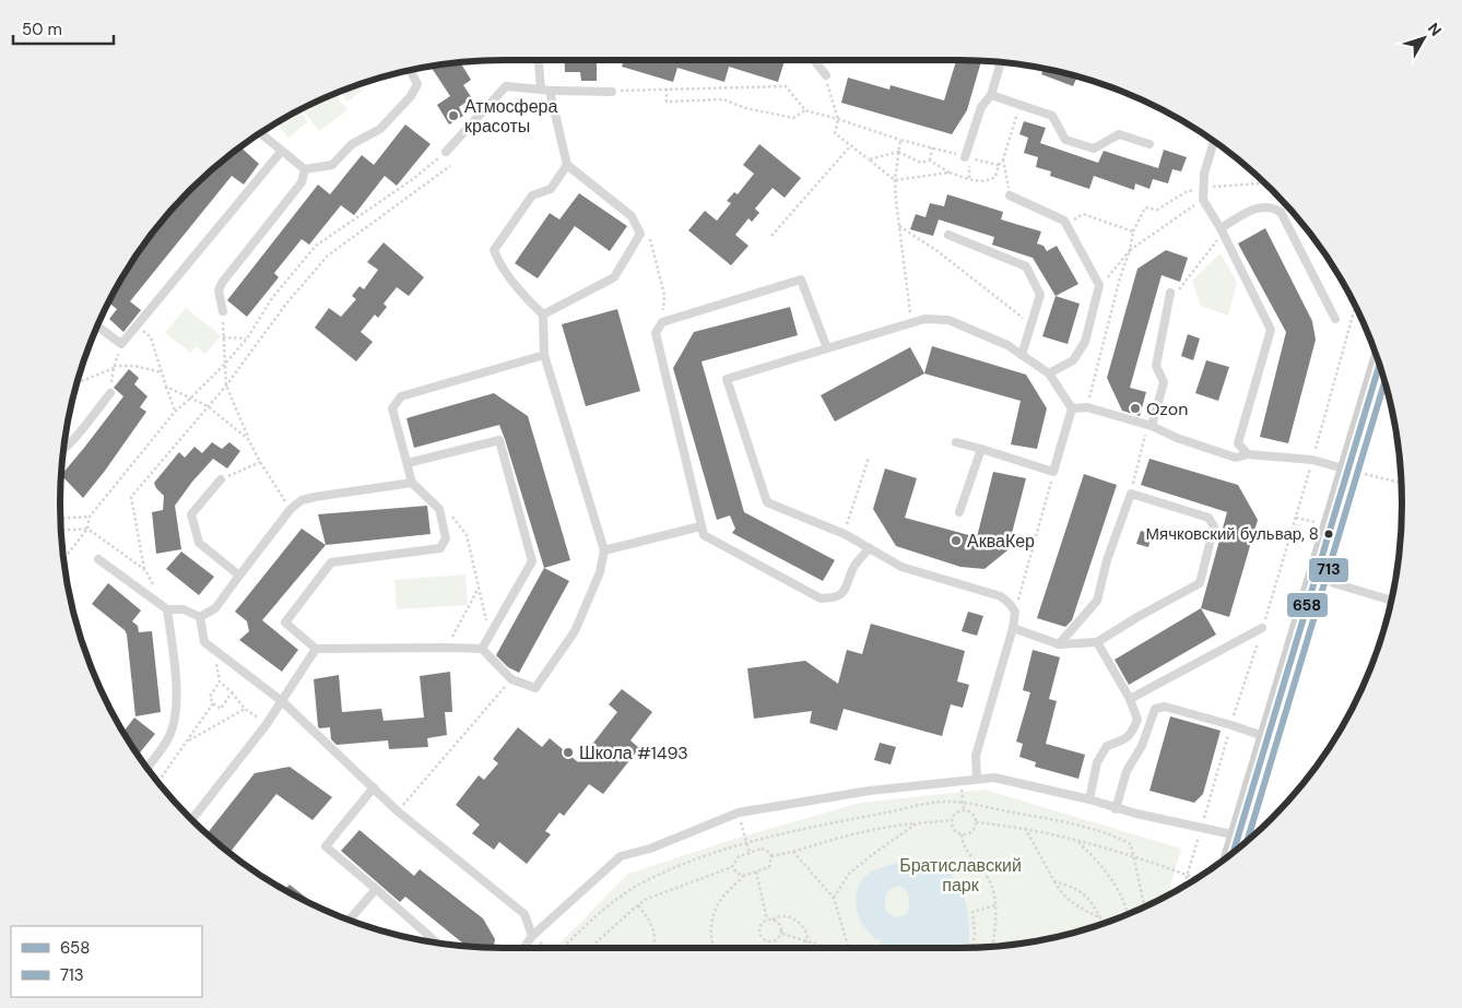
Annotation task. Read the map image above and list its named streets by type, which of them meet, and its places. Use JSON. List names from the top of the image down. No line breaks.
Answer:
{"parks":["Братиславский парк"],"places":["Атмосфера красоты","Ozon","Мячковский бульвар, 8","АкваКер","Школа #1493"],"lines":["transit line 658","transit line 713"],"legend":["658","713"],"scale_bar":"50 m","north":"top right"}
